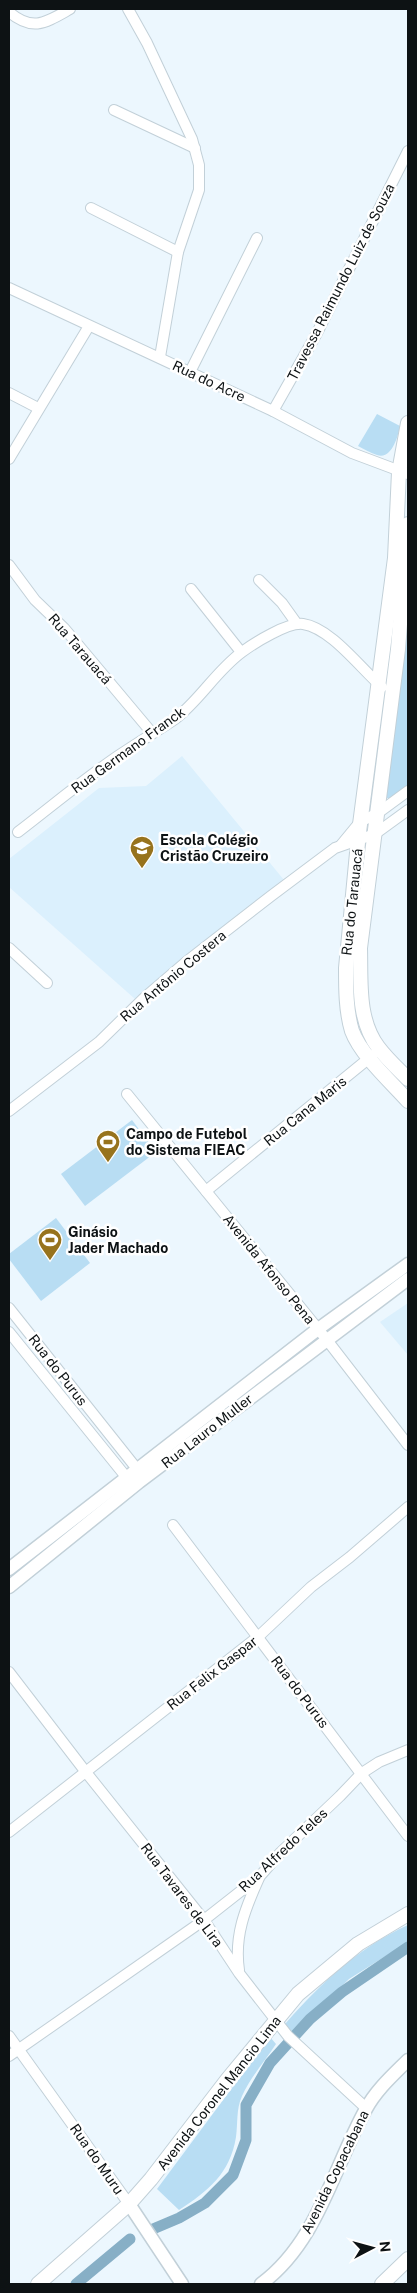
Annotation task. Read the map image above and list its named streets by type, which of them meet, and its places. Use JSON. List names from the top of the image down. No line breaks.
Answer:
{"streets":{"main road":["Rua do Tarauacá","Avenida Coronel Mancio Lima"],"street":["Travessa Raimundo Luiz de Souza","Rua do Acre","Rua Tarauacá","Rua Germano Franck","Rua Antônio Costera","Rua Cana Maris","Avenida Afonso Pena","Rua do Purus","Rua Lauro Muller","Rua Felix Gaspar","Rua Alfredo Teles","Rua Tavares de Lira","Rua do Muru","Avenida Copacabana"]},"crossings":[["Travessa Raimundo Luiz de Souza","Rua do Acre"],["Rua Tarauacá","Rua Germano Franck"],["Rua do Tarauacá","Rua Antônio Costera"],["Rua do Tarauacá","Rua Cana Maris"],["Rua Cana Maris","Avenida Afonso Pena"],["Avenida Afonso Pena","Rua Lauro Muller"],["Rua do Purus","Rua Lauro Muller"],["Rua do Purus","Rua Felix Gaspar"],["Rua do Purus","Rua Alfredo Teles"],["Rua Felix Gaspar","Rua Tavares de Lira"],["Rua Alfredo Teles","Rua Tavares de Lira"],["Rua Alfredo Teles","Rua do Muru"],["Rua Tavares de Lira","Avenida Coronel Mancio Lima"],["Rua Tavares de Lira","Avenida Copacabana"],["Avenida Coronel Mancio Lima","Rua do Muru"]],"places":{"school or university":["Escola Colégio Cristão Cruzeiro"],"sports":["Campo de Futebol do Sistema FIEAC","Ginásio Jader Machado"]},"north":"right"}
